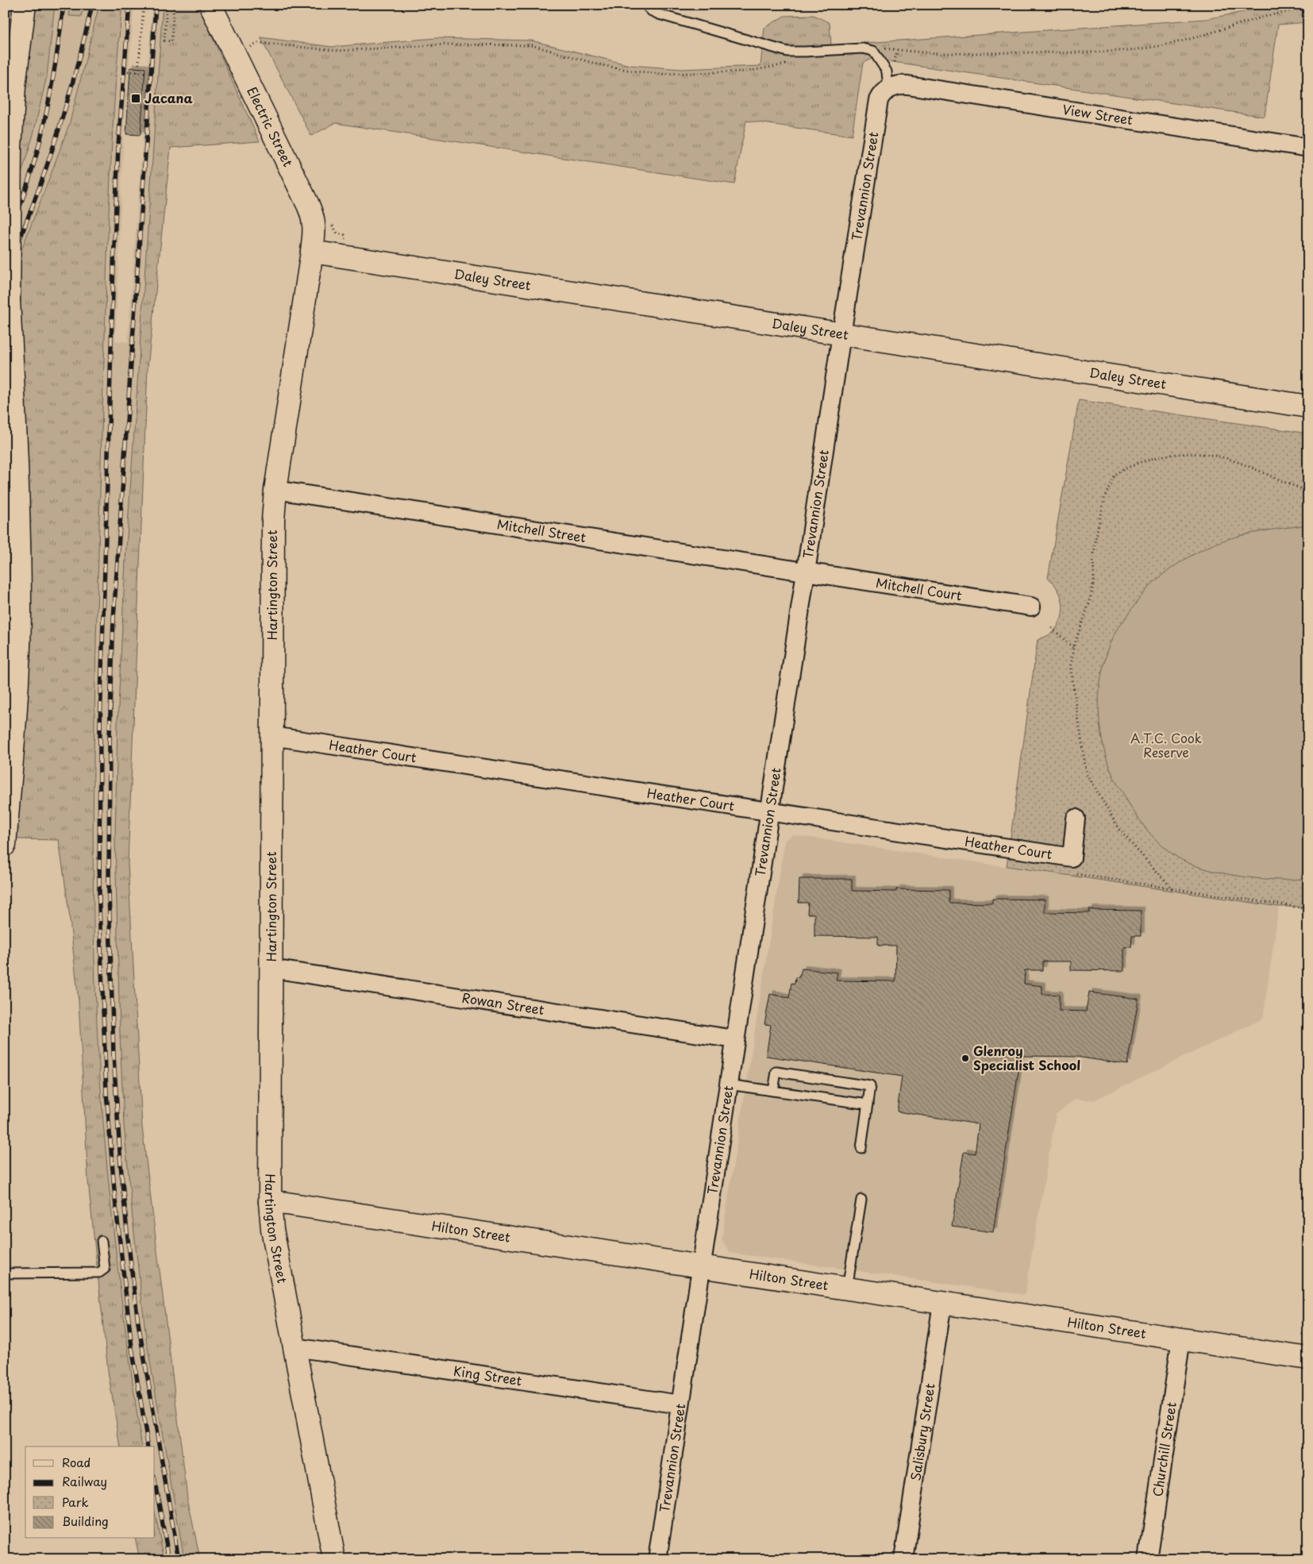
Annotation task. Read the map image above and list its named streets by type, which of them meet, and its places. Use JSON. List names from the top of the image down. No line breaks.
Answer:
{"streets":{"street":["View Street","Electric Street","Trevannion Street","Daley Street","Mitchell Street","Hartington Street","Mitchell Court","Heather Court","Rowan Street","Hilton Street","King Street","Salisbury Street","Churchill Street"]},"crossings":[["View Street","Trevannion Street"],["Electric Street","Daley Street"],["Electric Street","Hartington Street"],["Trevannion Street","Daley Street"],["Trevannion Street","Mitchell Street"],["Trevannion Street","Mitchell Court"],["Trevannion Street","Heather Court"],["Trevannion Street","Rowan Street"],["Trevannion Street","Hilton Street"],["Trevannion Street","King Street"],["Daley Street","Hartington Street"],["Mitchell Street","Hartington Street"],["Mitchell Street","Mitchell Court"],["Hartington Street","Heather Court"],["Hartington Street","Rowan Street"],["Hartington Street","Hilton Street"],["Hartington Street","King Street"],["Hilton Street","Salisbury Street"],["Hilton Street","Churchill Street"]],"parks":["A.T.C. Cook Reserve"],"places":{"transit":["Jacana"],"other":["Glenroy Specialist School"]},"legend":["Road","Railway","Park","Building"]}
